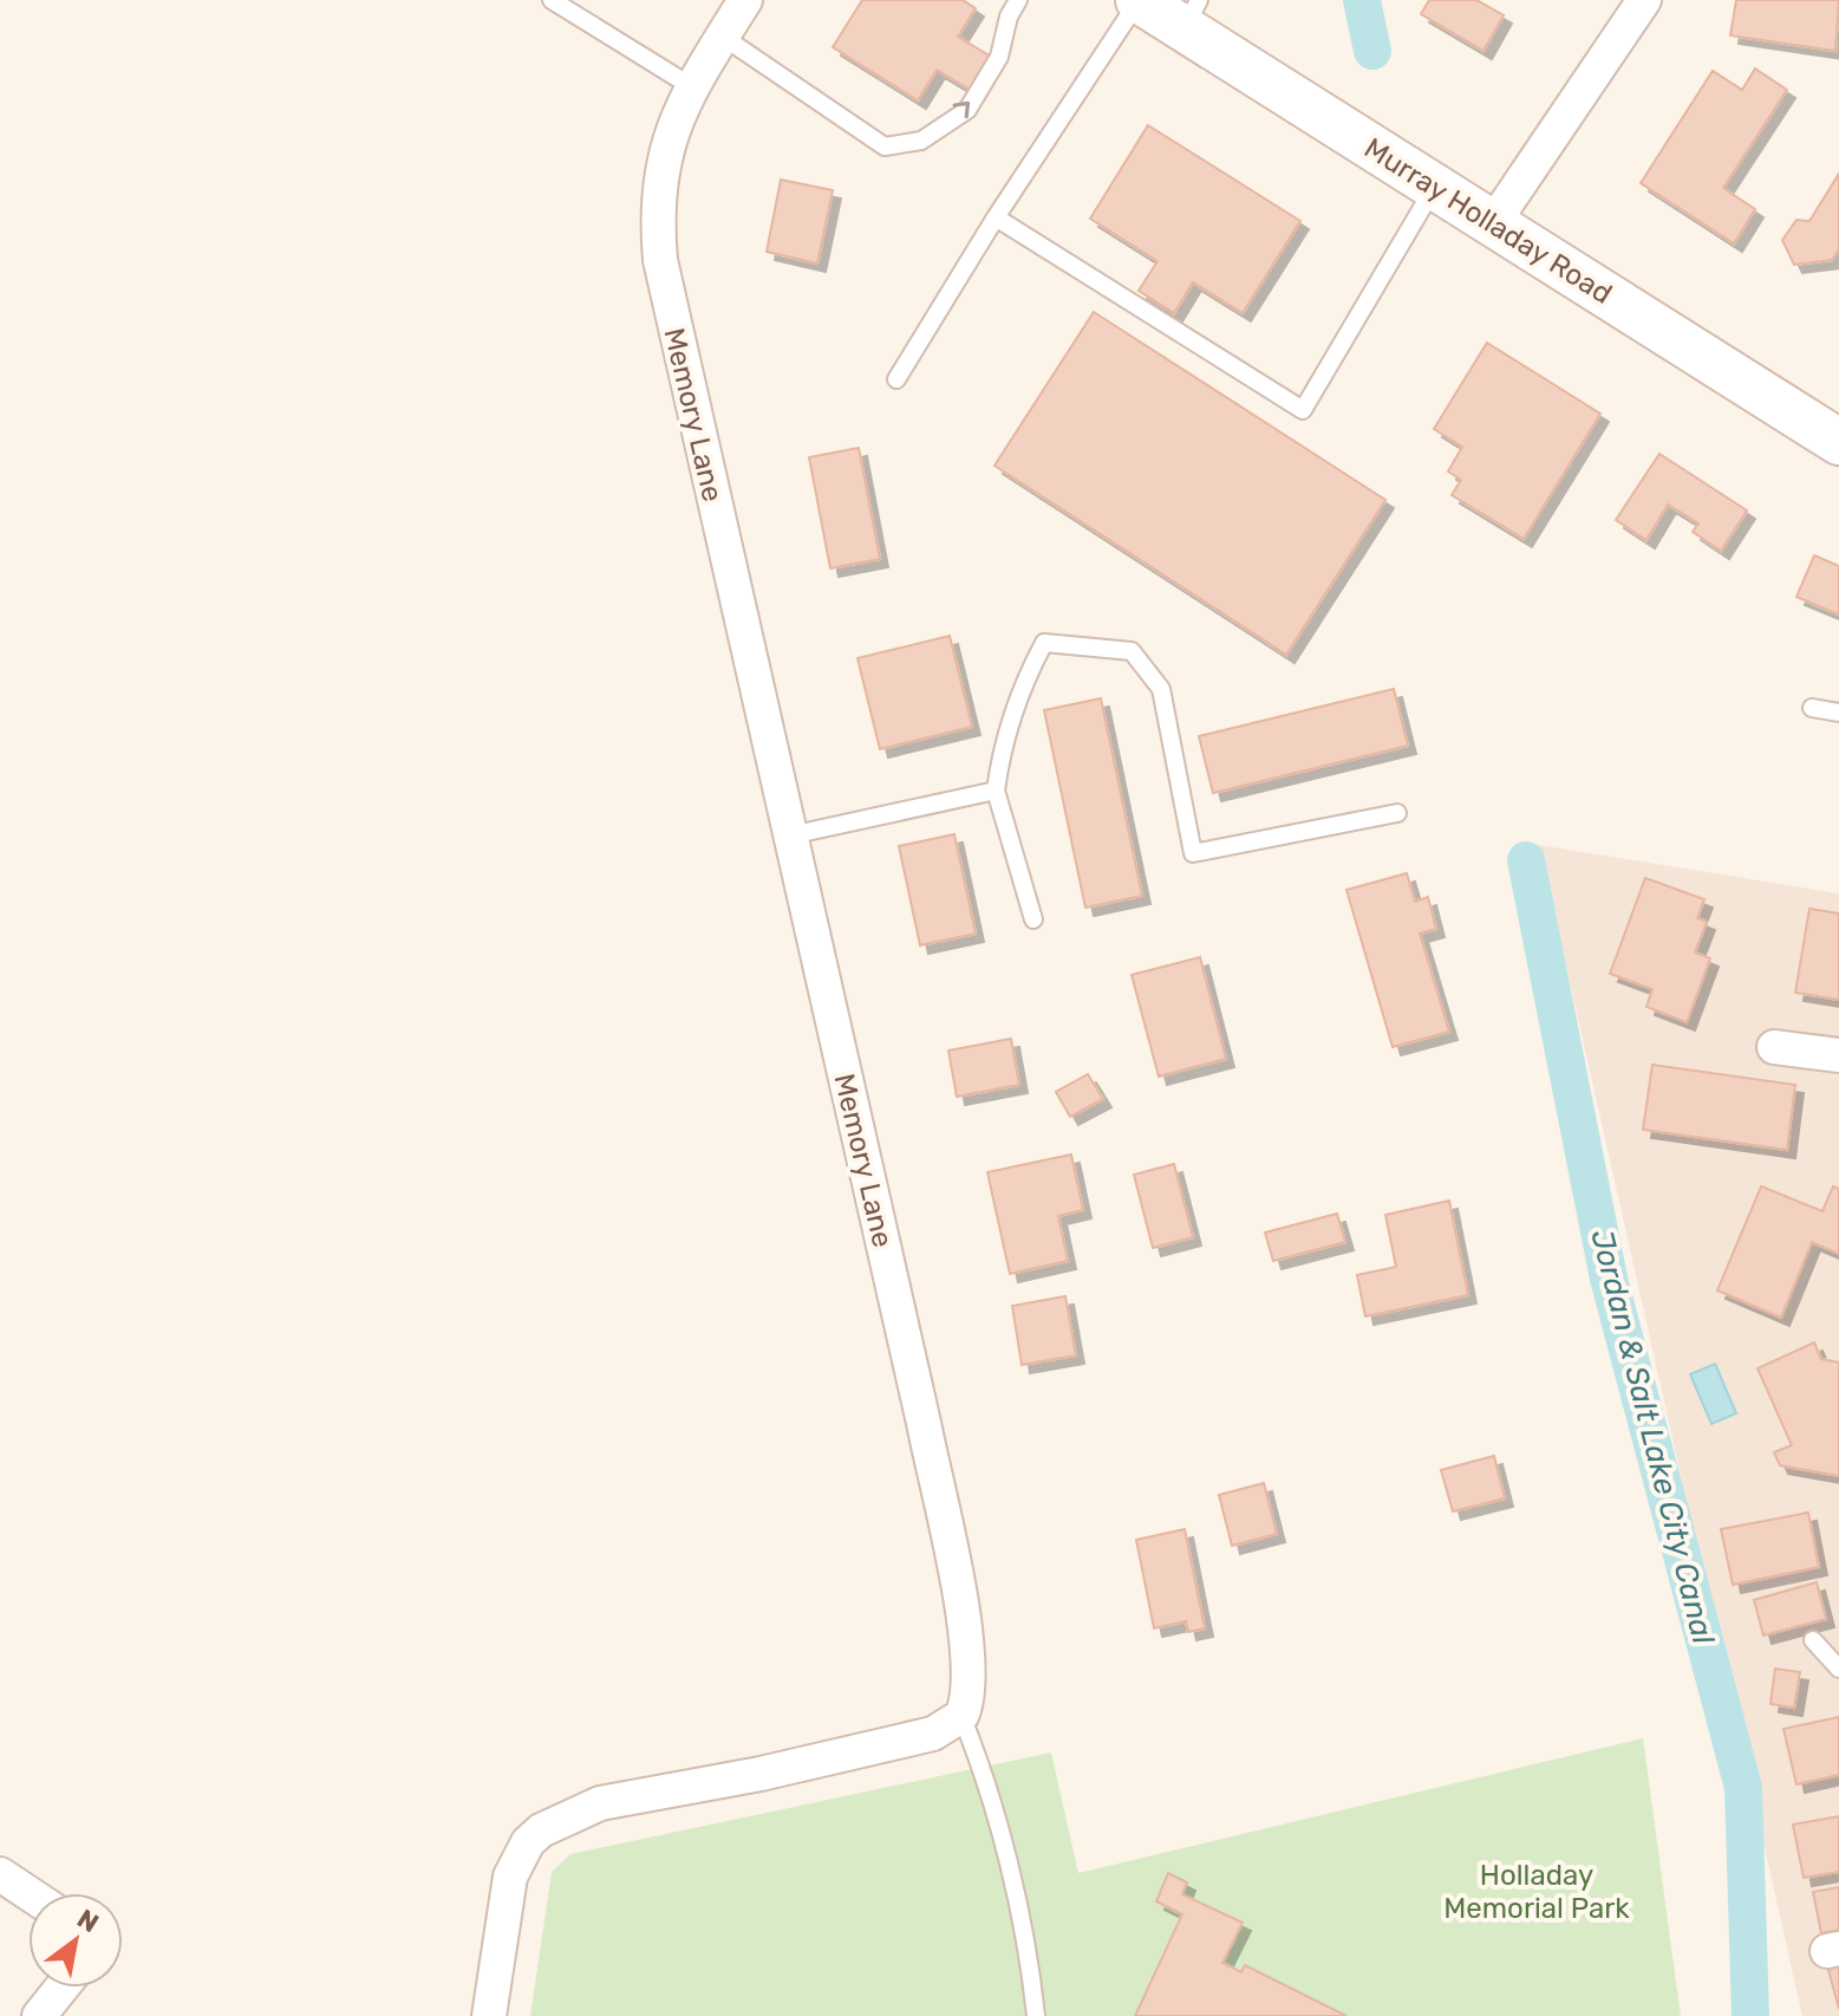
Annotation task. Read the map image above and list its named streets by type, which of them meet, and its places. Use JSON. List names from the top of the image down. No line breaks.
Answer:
{"streets":{"main road":["Murray Holladay Road"],"street":["Memory Lane"]},"water":["Jordan & Salt Lake City Canal"],"parks":["Holladay Memorial Park"],"north":"top right"}
